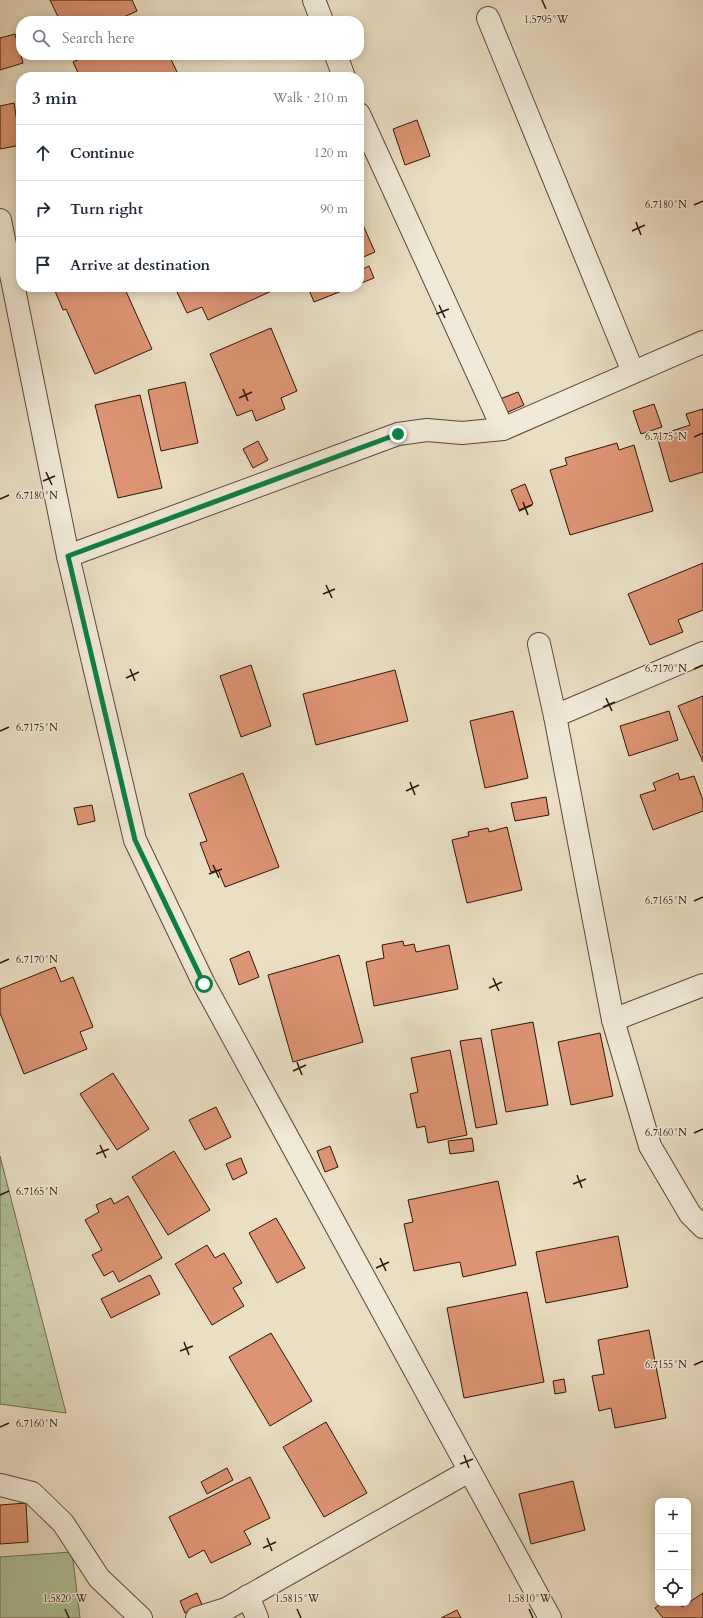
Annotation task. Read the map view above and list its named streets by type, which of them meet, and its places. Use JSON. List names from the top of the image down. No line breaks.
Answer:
{"page":{"search":"Search here","heading":["3 min","Walk · 210 m"],"list":[["Continue","120 m"],["Turn right","90 m"],"Arrive at destination"],"map_buttons":["+","−"]},"coordinates":["1.5795°W","6.7180°N","6.7175°N","6.7170°N","6.7165°N","6.7160°N","6.7155°N","1.5820°W","1.5815°W","1.5810°W"]}
